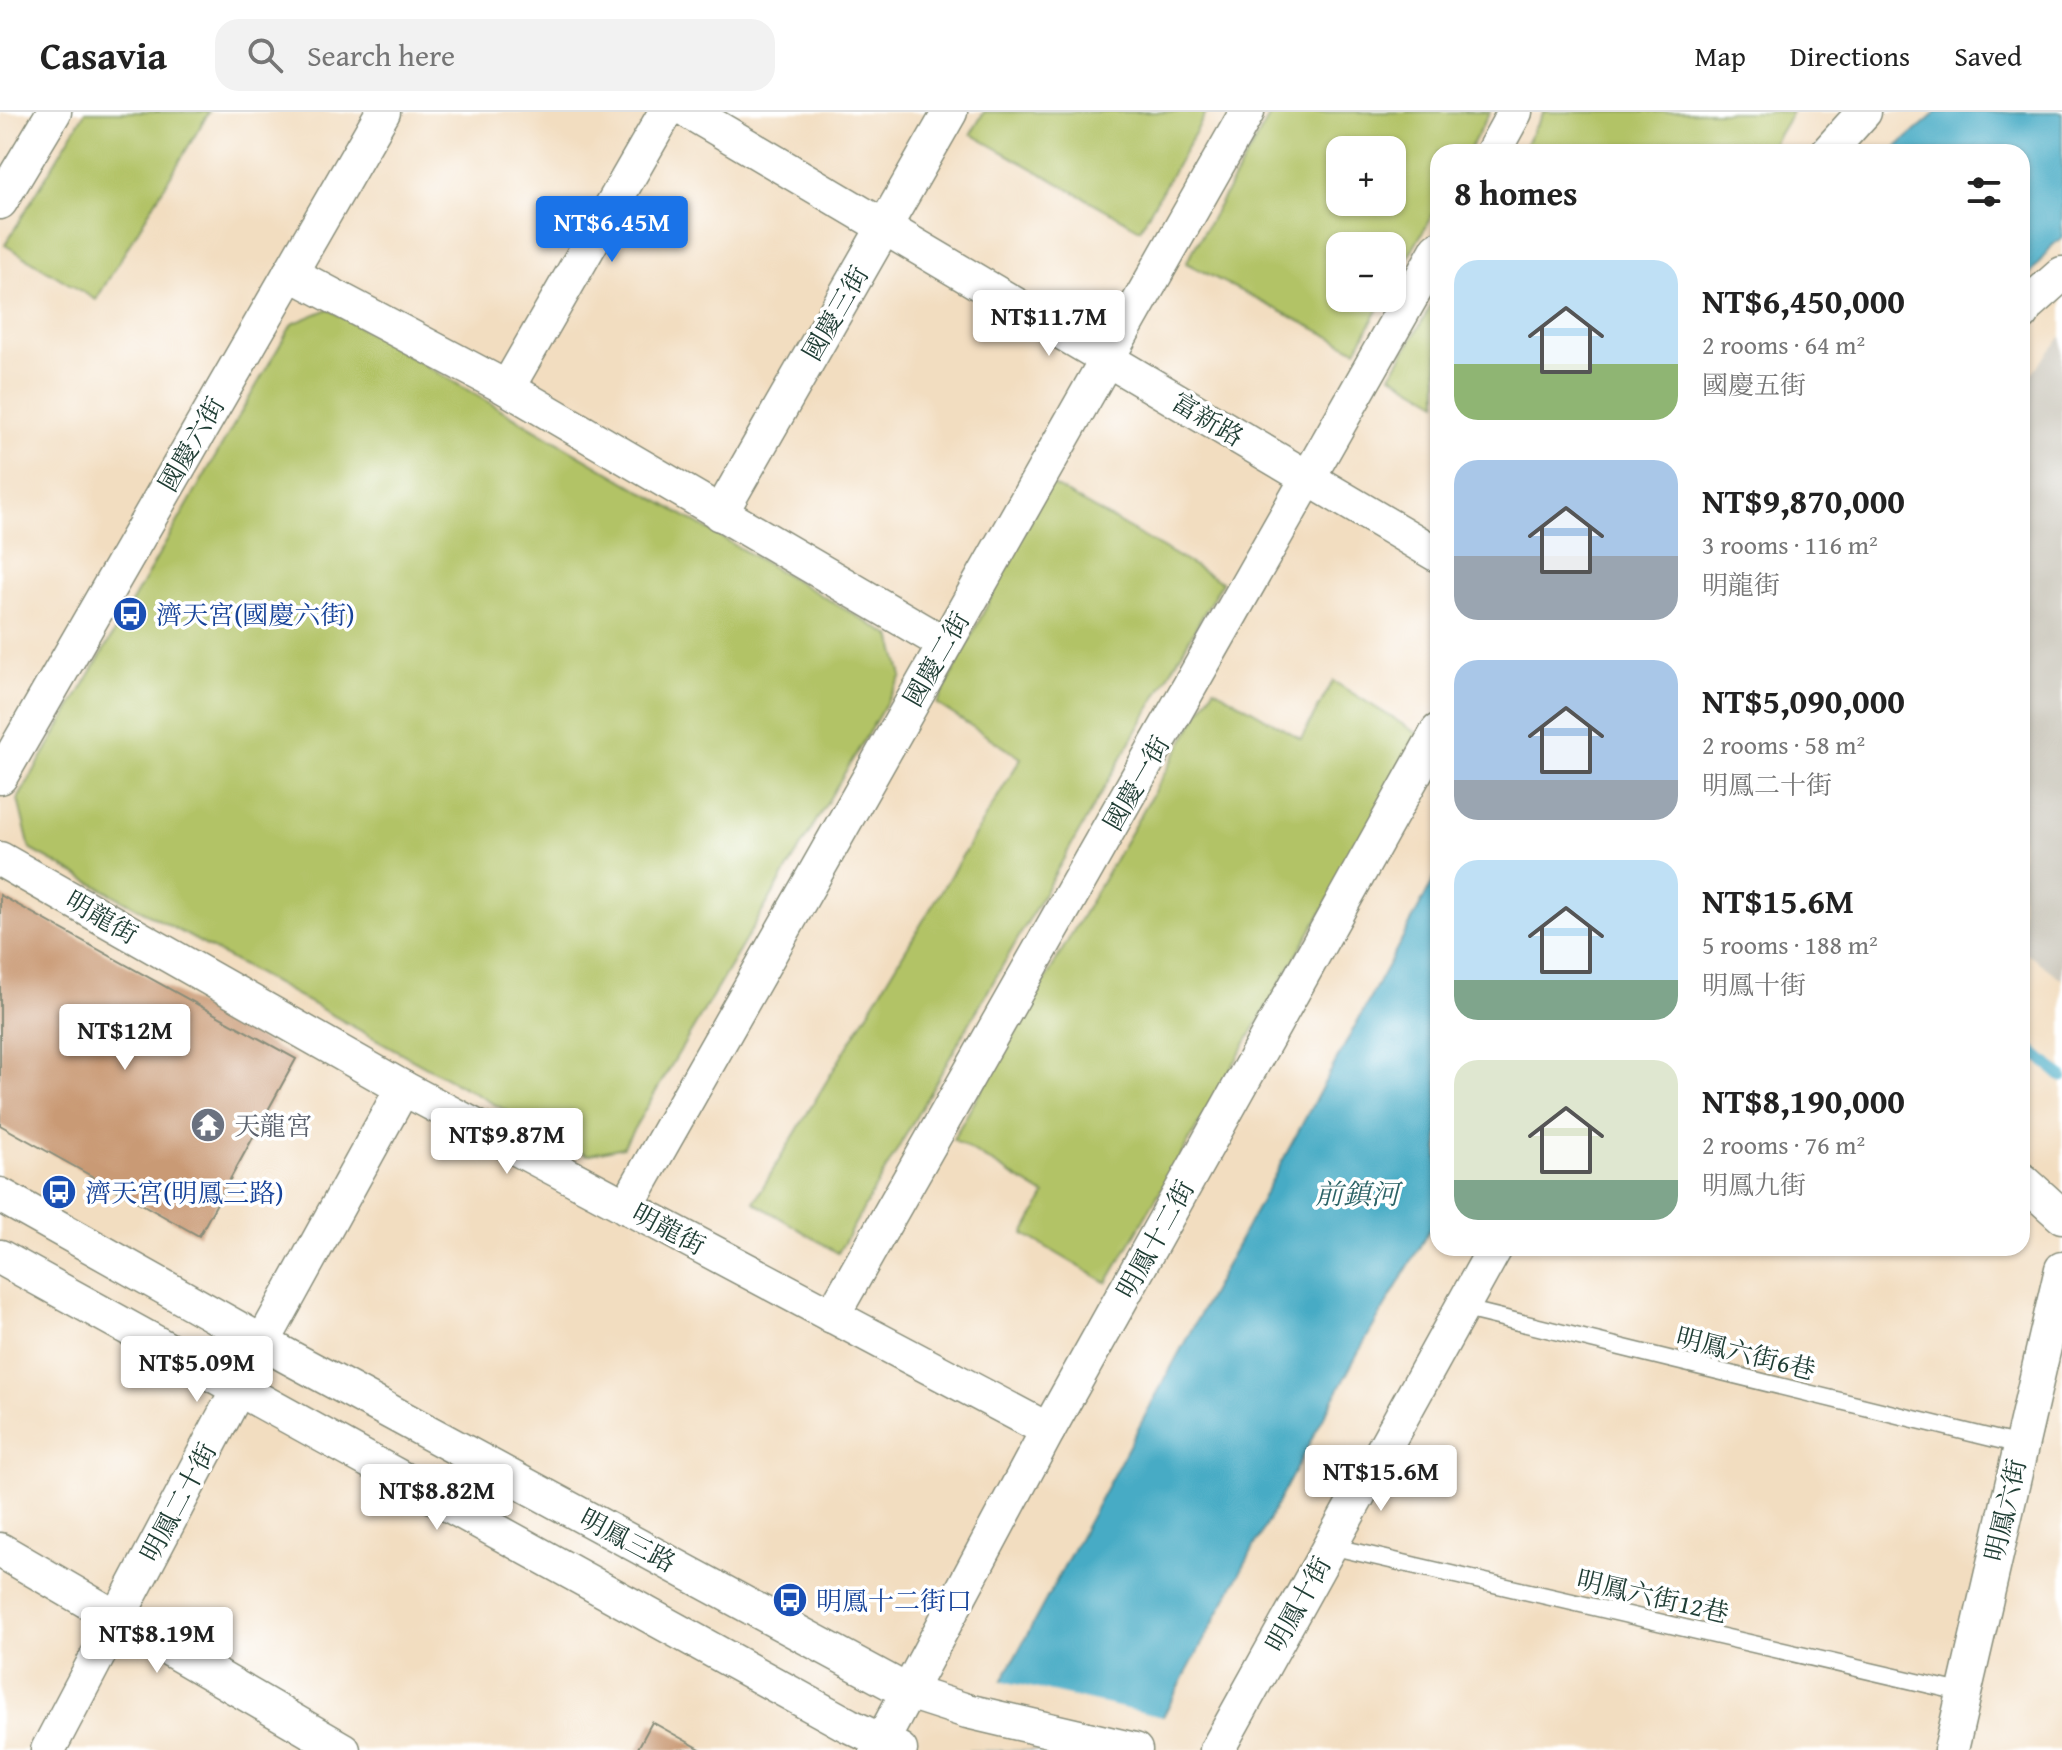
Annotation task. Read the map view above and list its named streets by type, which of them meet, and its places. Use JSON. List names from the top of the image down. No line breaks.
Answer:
{"streets":{"street":["國慶三街","富新路","國慶六街","國慶二街","國慶一街","明龍街","明鳳十二街","明鳳二十街","明鳳六街","明鳳三路","明鳳十街"],"lane":["明鳳六街6巷","明鳳六街12巷"]},"crossings":[["國慶三街","富新路"],["富新路","國慶二街"],["富新路","國慶一街"],["國慶二街","明龍街"],["國慶一街","明龍街"],["明龍街","明鳳十二街"],["明龍街","明鳳二十街"],["明鳳十二街","明鳳三路"],["明鳳六街6巷","明鳳六街"],["明鳳六街6巷","明鳳十街"],["明鳳二十街","明鳳三路"],["明鳳六街","明鳳六街12巷"],["明鳳六街12巷","明鳳十街"]],"water":["前鎮河"],"places":{"bus stop":["濟天宮(國慶六街)","濟天宮(明鳳三路)","明鳳十二街口"],"temple":["天龍宮"]},"page":{"header":"Casavia","search":"Search here","nav":["Map","Directions","Saved"],"map_buttons":["+","−"],"heading":"8 homes","price":["NT$6.45M","NT$11.7M","NT$12M","NT$9.87M","NT$5.09M","NT$15.6M","NT$8.82M","NT$8.19M"],"list":[{"name":"NT$6,450,000","note":"2 rooms · 64 m² · 國慶五街"},{"name":"NT$9,870,000","note":"3 rooms · 116 m² · 明龍街"},{"name":"NT$5,090,000","note":"2 rooms · 58 m² · 明鳳二十街"},{"name":"NT$15.6M","note":"5 rooms · 188 m² · 明鳳十街"},{"name":"NT$8,190,000","note":"2 rooms · 76 m² · 明鳳九街"}]}}
